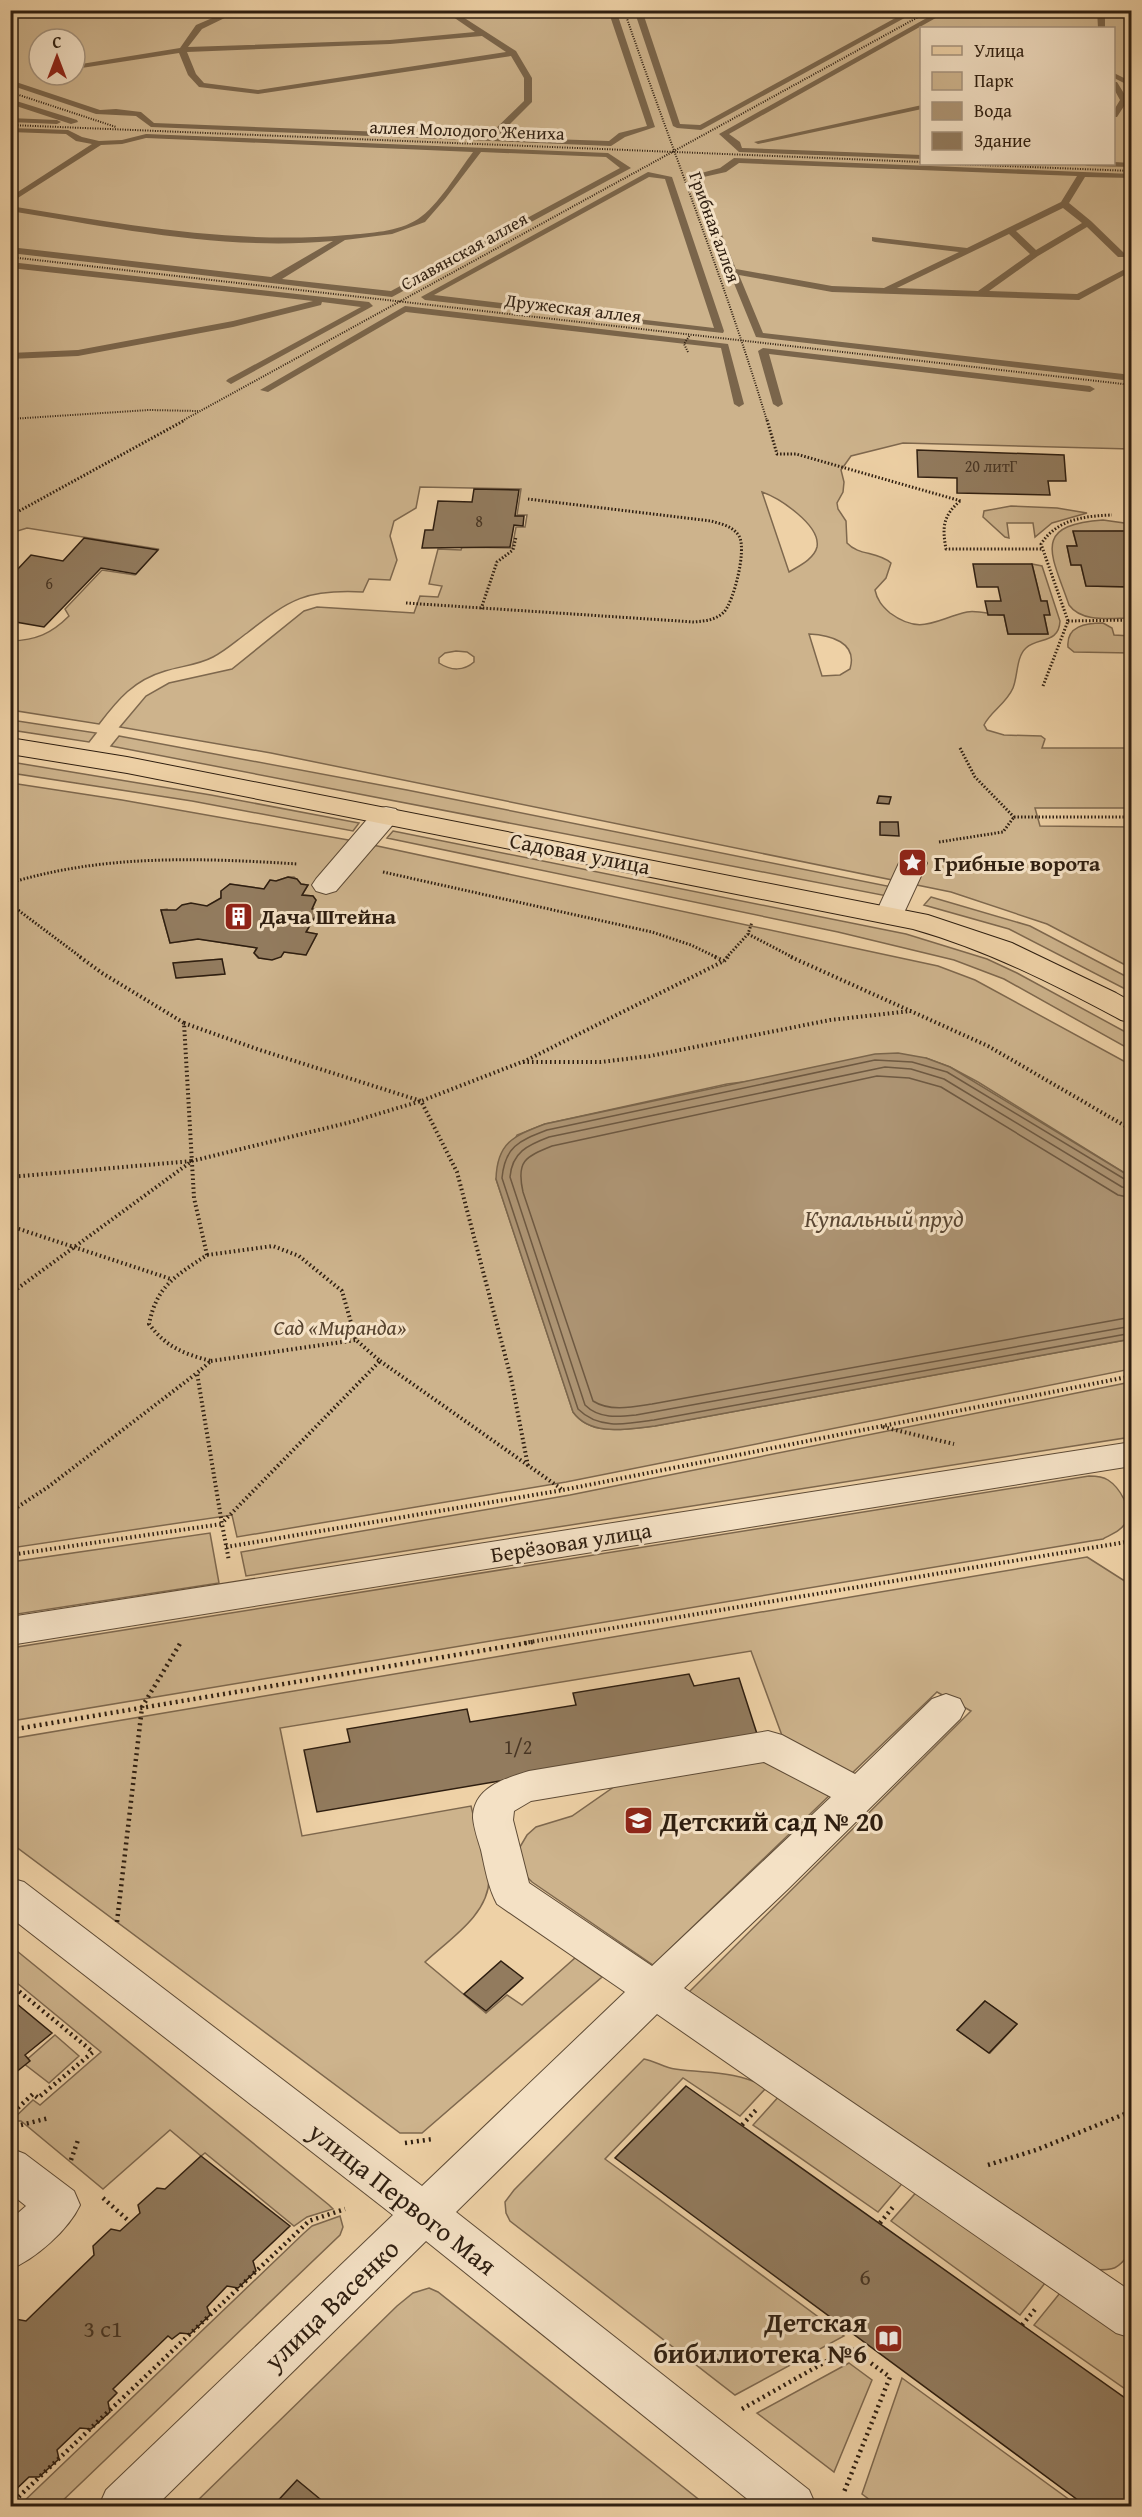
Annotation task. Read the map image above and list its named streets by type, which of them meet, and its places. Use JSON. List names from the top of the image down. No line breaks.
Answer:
{"streets":{"main road":["Садовая улица"],"street":["Берёзовая улица","улица Первого Мая","улица Васенко"],"path":["аллея Молодого Жениха","Грибная аллея","Славянская аллея","Дружеская аллея"]},"crossings":[["аллея Молодого Жениха","Грибная аллея"],["аллея Молодого Жениха","Славянская аллея"],["Грибная аллея","Славянская аллея"],["Грибная аллея","Дружеская аллея"],["Славянская аллея","Дружеская аллея"],["улица Первого Мая","улица Васенко"]],"water":["Купальный пруд"],"parks":["Сад «Миранда»"],"places":{"place":["Грибные ворота"],"building":["Дача Штейна"],"school or university":["Детский сад № 20"],"library":["Детская бибилиотека №6"]},"house_numbers":["20 литГ","8","6","1/2","6","3 с1"],"legend":["Улица","Парк","Вода","Здание"],"north":"top"}
